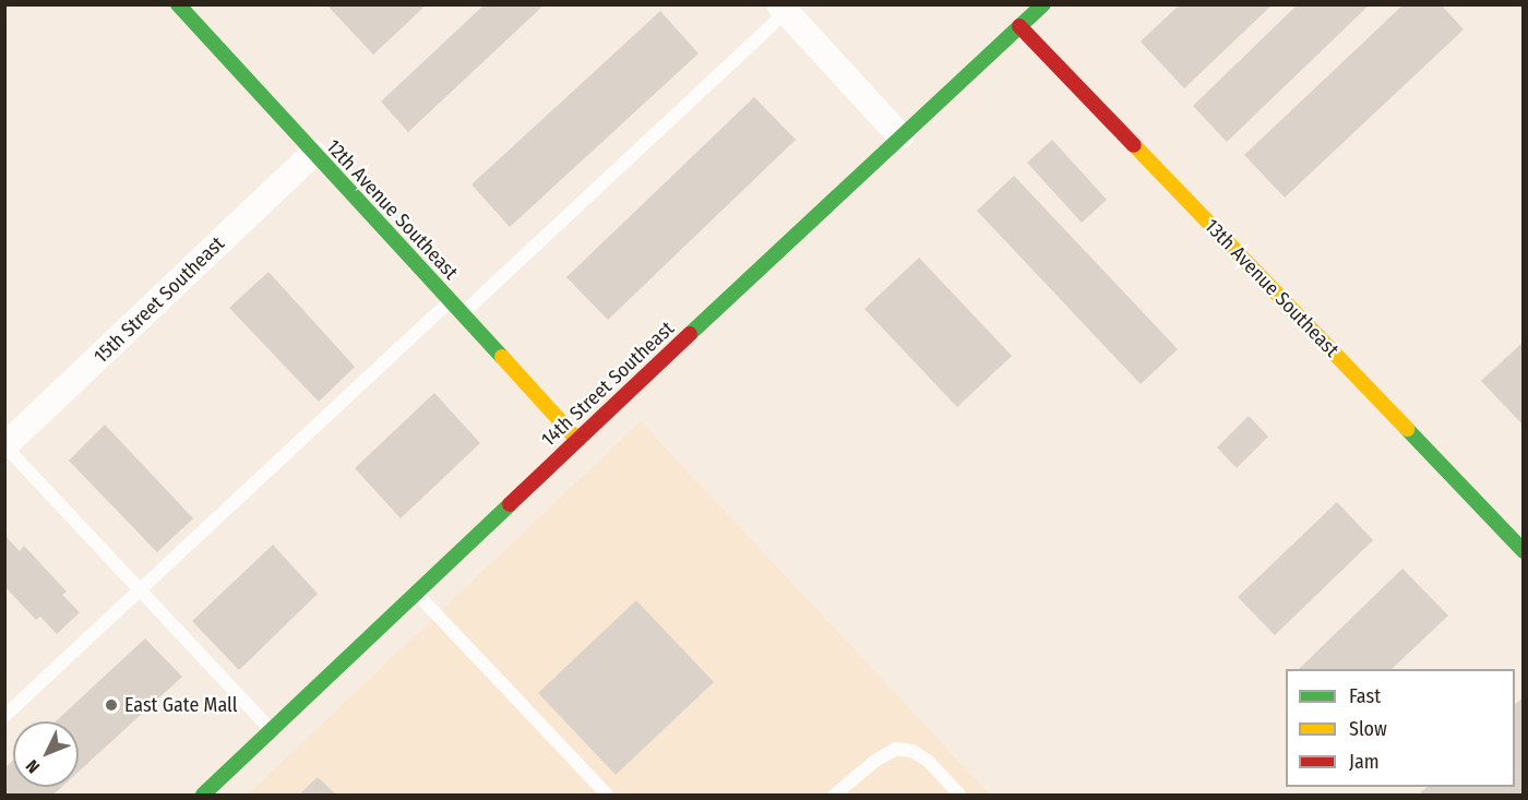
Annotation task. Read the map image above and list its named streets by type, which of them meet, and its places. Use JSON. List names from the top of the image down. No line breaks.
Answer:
{"streets":{"street":["12th Avenue Southeast","13th Avenue Southeast","15th Street Southeast","14th Street Southeast"]},"crossings":[["12th Avenue Southeast","15th Street Southeast"],["12th Avenue Southeast","14th Street Southeast"],["13th Avenue Southeast","14th Street Southeast"]],"places":["East Gate Mall"],"legend":["Fast","Slow","Jam"],"north":"bottom left"}
